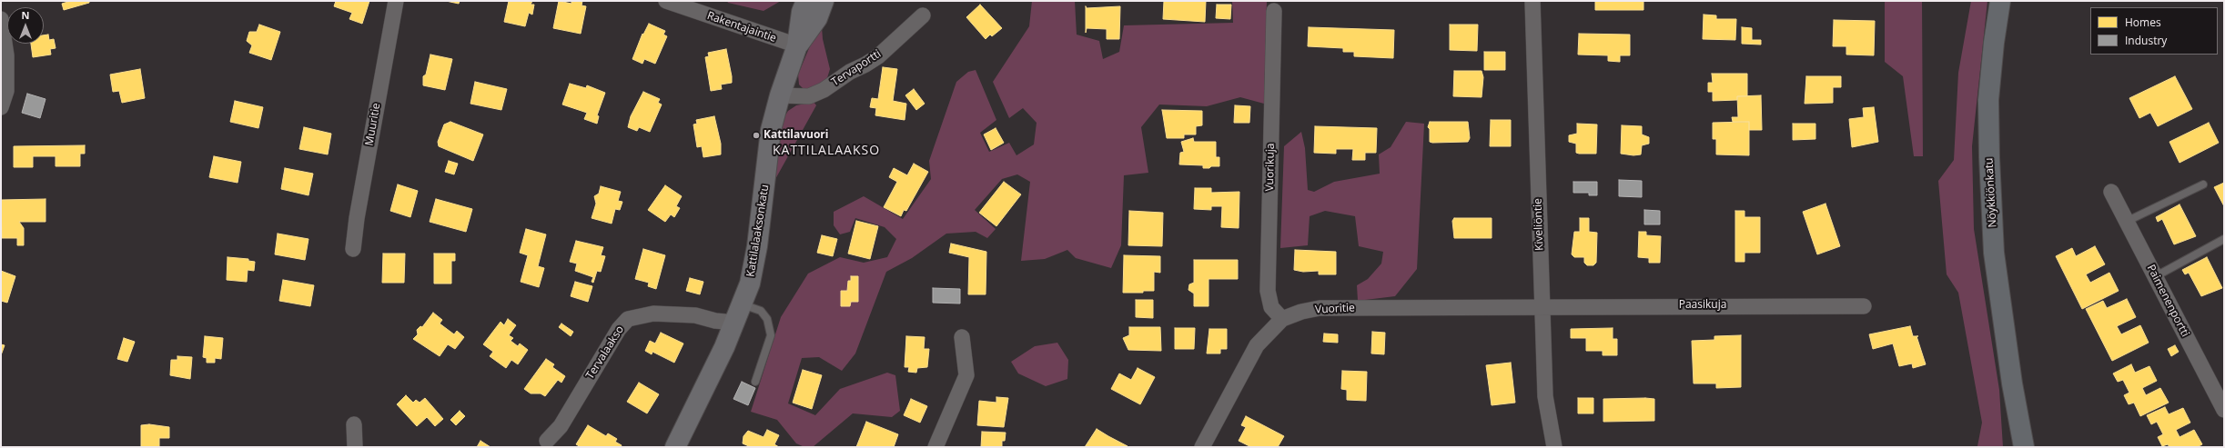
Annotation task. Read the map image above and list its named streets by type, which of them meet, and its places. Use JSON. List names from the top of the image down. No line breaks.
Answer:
{"streets":{"main road":["Nöykkiönkatu"],"street":["Rakentajaintie","Tervaportti","Muuritie","Vuorikuja","Kiveliöntie","Kattilalaaksonkatu","Paimenenportti","Paasikuja","Vuoritie","Tervalaakso"]},"crossings":[["Rakentajaintie","Kattilalaaksonkatu"],["Tervaportti","Kattilalaaksonkatu"],["Vuorikuja","Vuoritie"],["Kiveliöntie","Paasikuja"],["Kiveliöntie","Vuoritie"],["Kattilalaaksonkatu","Tervalaakso"],["Paasikuja","Vuoritie"]],"districts":["KATTILALAAKSO"],"places":["Kattilavuori"],"legend":["Homes","Industry"],"north":"top"}
